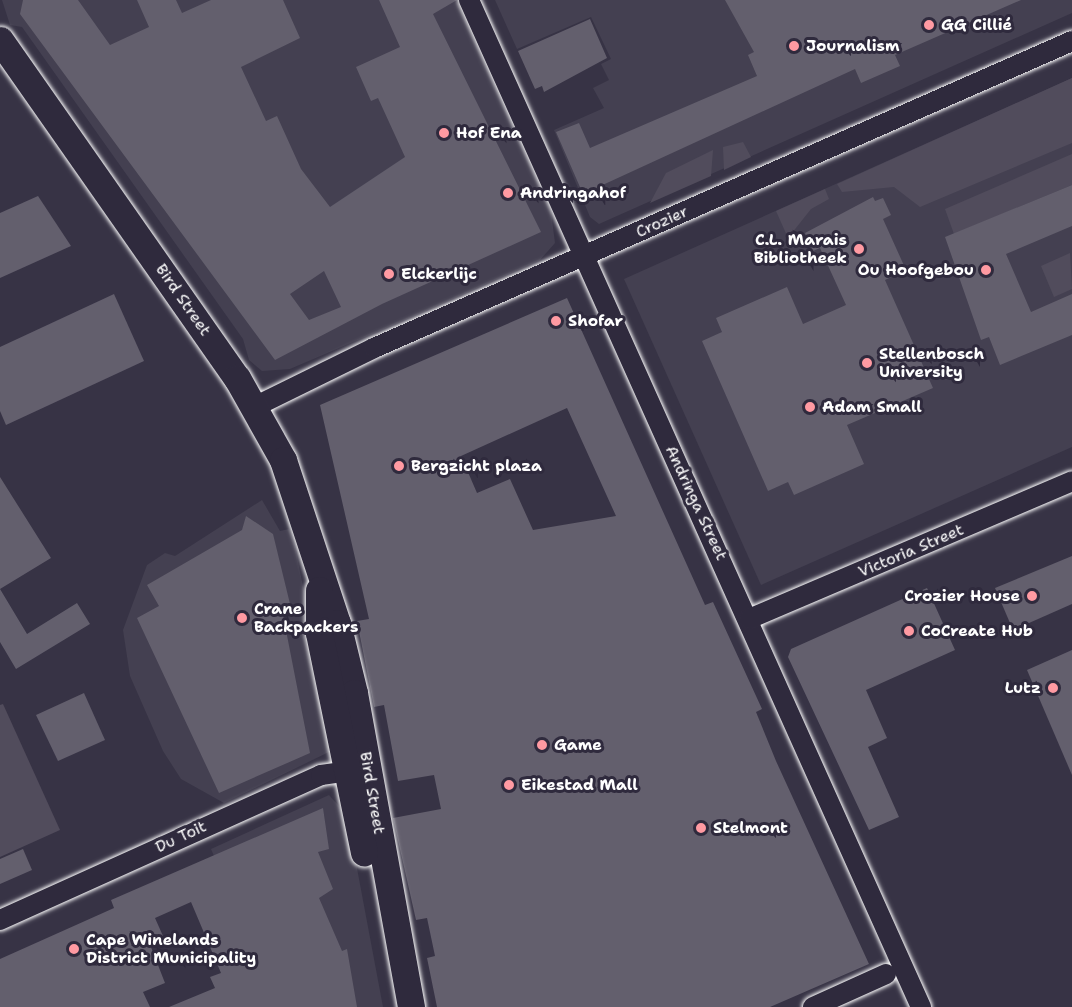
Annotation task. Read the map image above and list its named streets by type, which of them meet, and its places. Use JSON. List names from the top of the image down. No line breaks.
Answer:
{"streets":{"street":["Crozier","Bird Street","Andringa Street","Victoria Street","Du Toit"]},"crossings":[["Crozier","Bird Street"],["Crozier","Andringa Street"],["Bird Street","Du Toit"],["Andringa Street","Victoria Street"]],"places":["GG Cillié","Journalism","Hof Ena","Andringahof","C.L. Marais Bibliotheek","Ou Hoofgebou","Elckerlijc","Shofar","Stellenbosch University","Adam Small","Bergzicht plaza","Crozier House","Crane Backpackers","CoCreate Hub","Lutz","Game","Eikestad Mall","Stelmont","Cape Winelands District Municipality"]}
